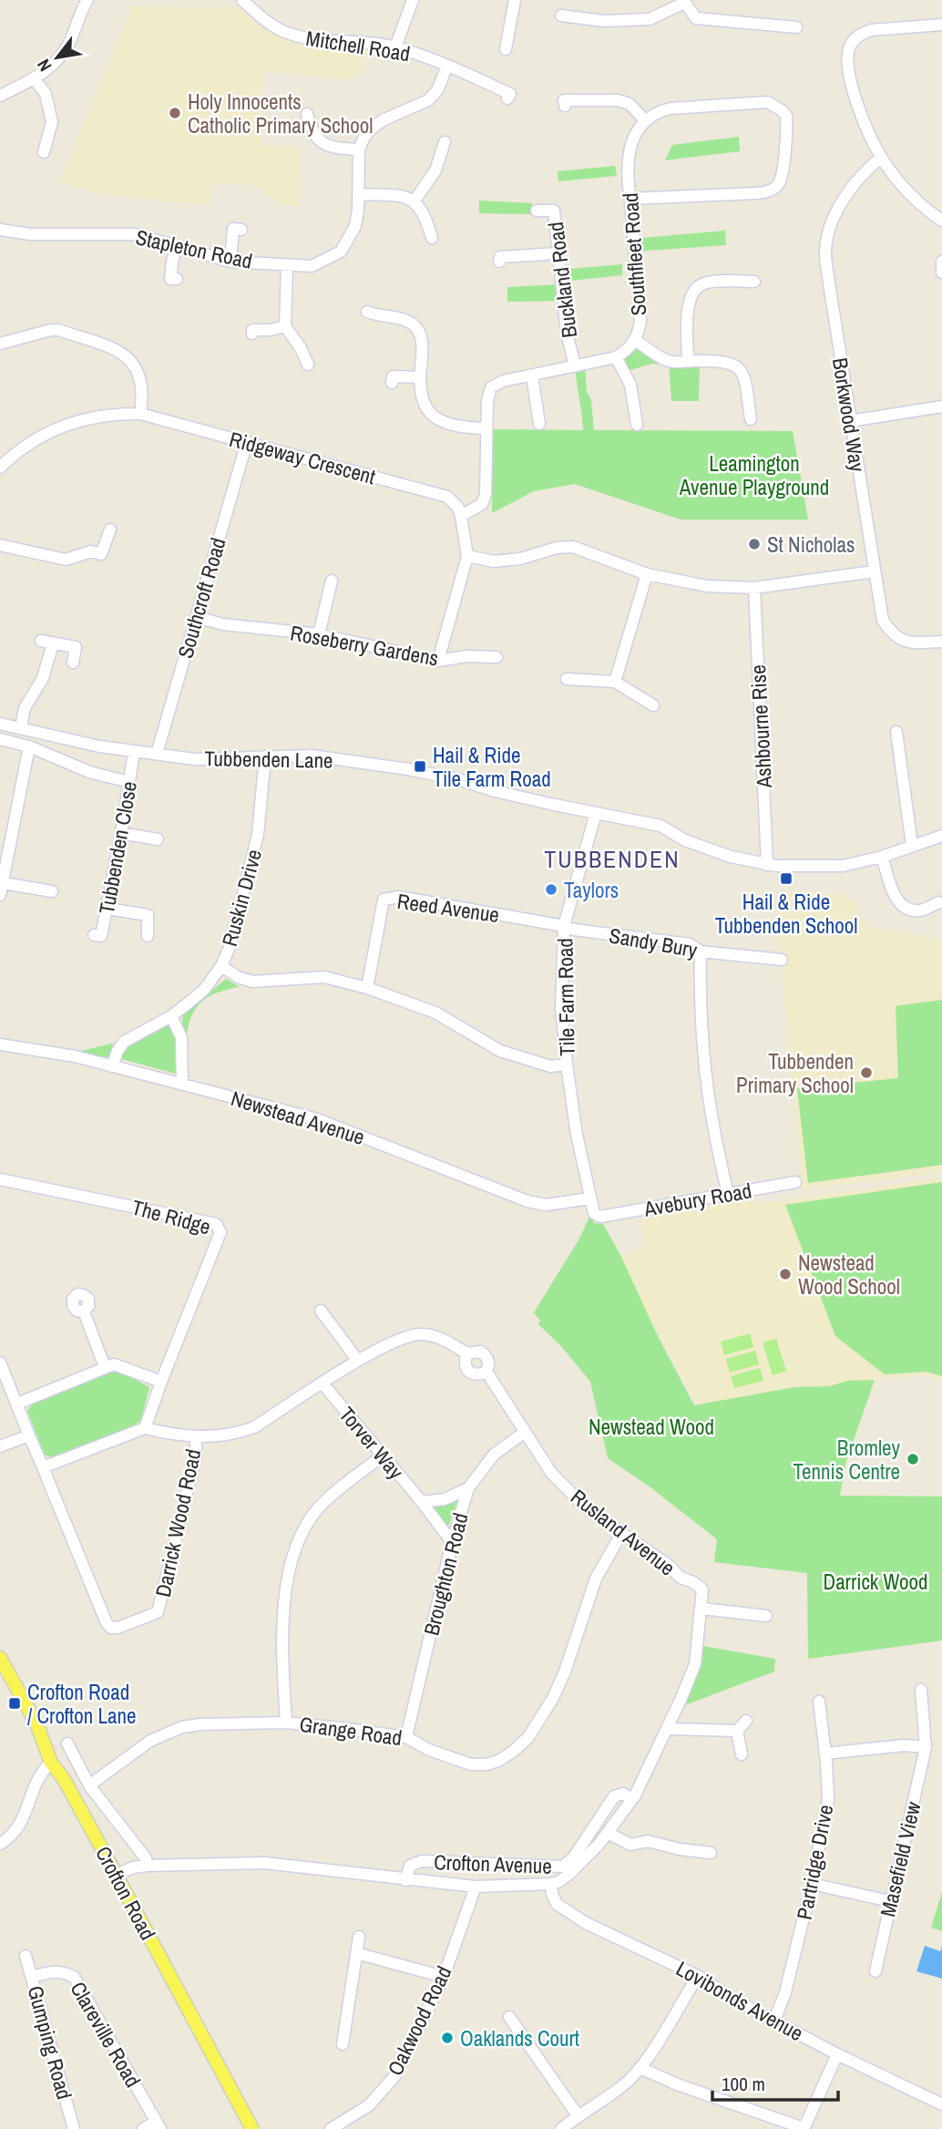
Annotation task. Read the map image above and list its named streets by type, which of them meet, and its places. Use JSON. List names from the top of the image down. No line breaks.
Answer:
{"streets":{"main road":["Crofton Road"],"street":["Mitchell Road","Stapleton Road","Southfleet Road","Buckland Road","Borkwood Way","Ridgeway Crescent","Southcroft Road","Roseberry Gardens","Ashbourne Rise","Tubbenden Lane","Tubbenden Close","Ruskin Drive","Reed Avenue","Sandy Bury","Tile Farm Road","Newstead Avenue","Avebury Road","The Ridge","Torver Way","Darrick Wood Road","Rusland Avenue","Broughton Road","Grange Road","Masefield View","Partridge Drive","Crofton Avenue","Lovibonds Avenue","Oakwood Road","Clareville Road","Gumping Road"]},"crossings":[["Southfleet Road","Buckland Road"],["Southfleet Road","Ridgeway Crescent"],["Ridgeway Crescent","Southcroft Road"],["Southcroft Road","Roseberry Gardens"],["Southcroft Road","Tubbenden Lane"],["Ashbourne Rise","Tubbenden Lane"],["Tubbenden Lane","Tubbenden Close"],["Tubbenden Lane","Ruskin Drive"],["Tubbenden Lane","Tile Farm Road"],["Ruskin Drive","Newstead Avenue"],["Reed Avenue","Sandy Bury"],["Reed Avenue","Tile Farm Road"],["Sandy Bury","Tile Farm Road"],["Tile Farm Road","Newstead Avenue"],["Tile Farm Road","Avebury Road"],["Torver Way","Rusland Avenue"],["Torver Way","Broughton Road"],["Darrick Wood Road","Rusland Avenue"],["Rusland Avenue","Broughton Road"],["Rusland Avenue","Grange Road"],["Rusland Avenue","Crofton Avenue"],["Broughton Road","Grange Road"],["Partridge Drive","Lovibonds Avenue"],["Crofton Avenue","Crofton Road"],["Crofton Avenue","Lovibonds Avenue"],["Crofton Avenue","Oakwood Road"],["Clareville Road","Gumping Road"]],"districts":["TUBBENDEN"],"parks":["Leamington Avenue Playground","Newstead Wood","Darrick Wood"],"places":{"other":["Holy Innocents Catholic Primary School","St Nicholas","Taylors","Tubbenden Primary School","Newstead Wood School","Bromley Tennis Centre","Oaklands Court"],"transit":["Hail & Ride Tile Farm Road","Hail & Ride Tubbenden School","Crofton Road / Crofton Lane"]},"scale_bar":"100 m","north":"bottom left"}
